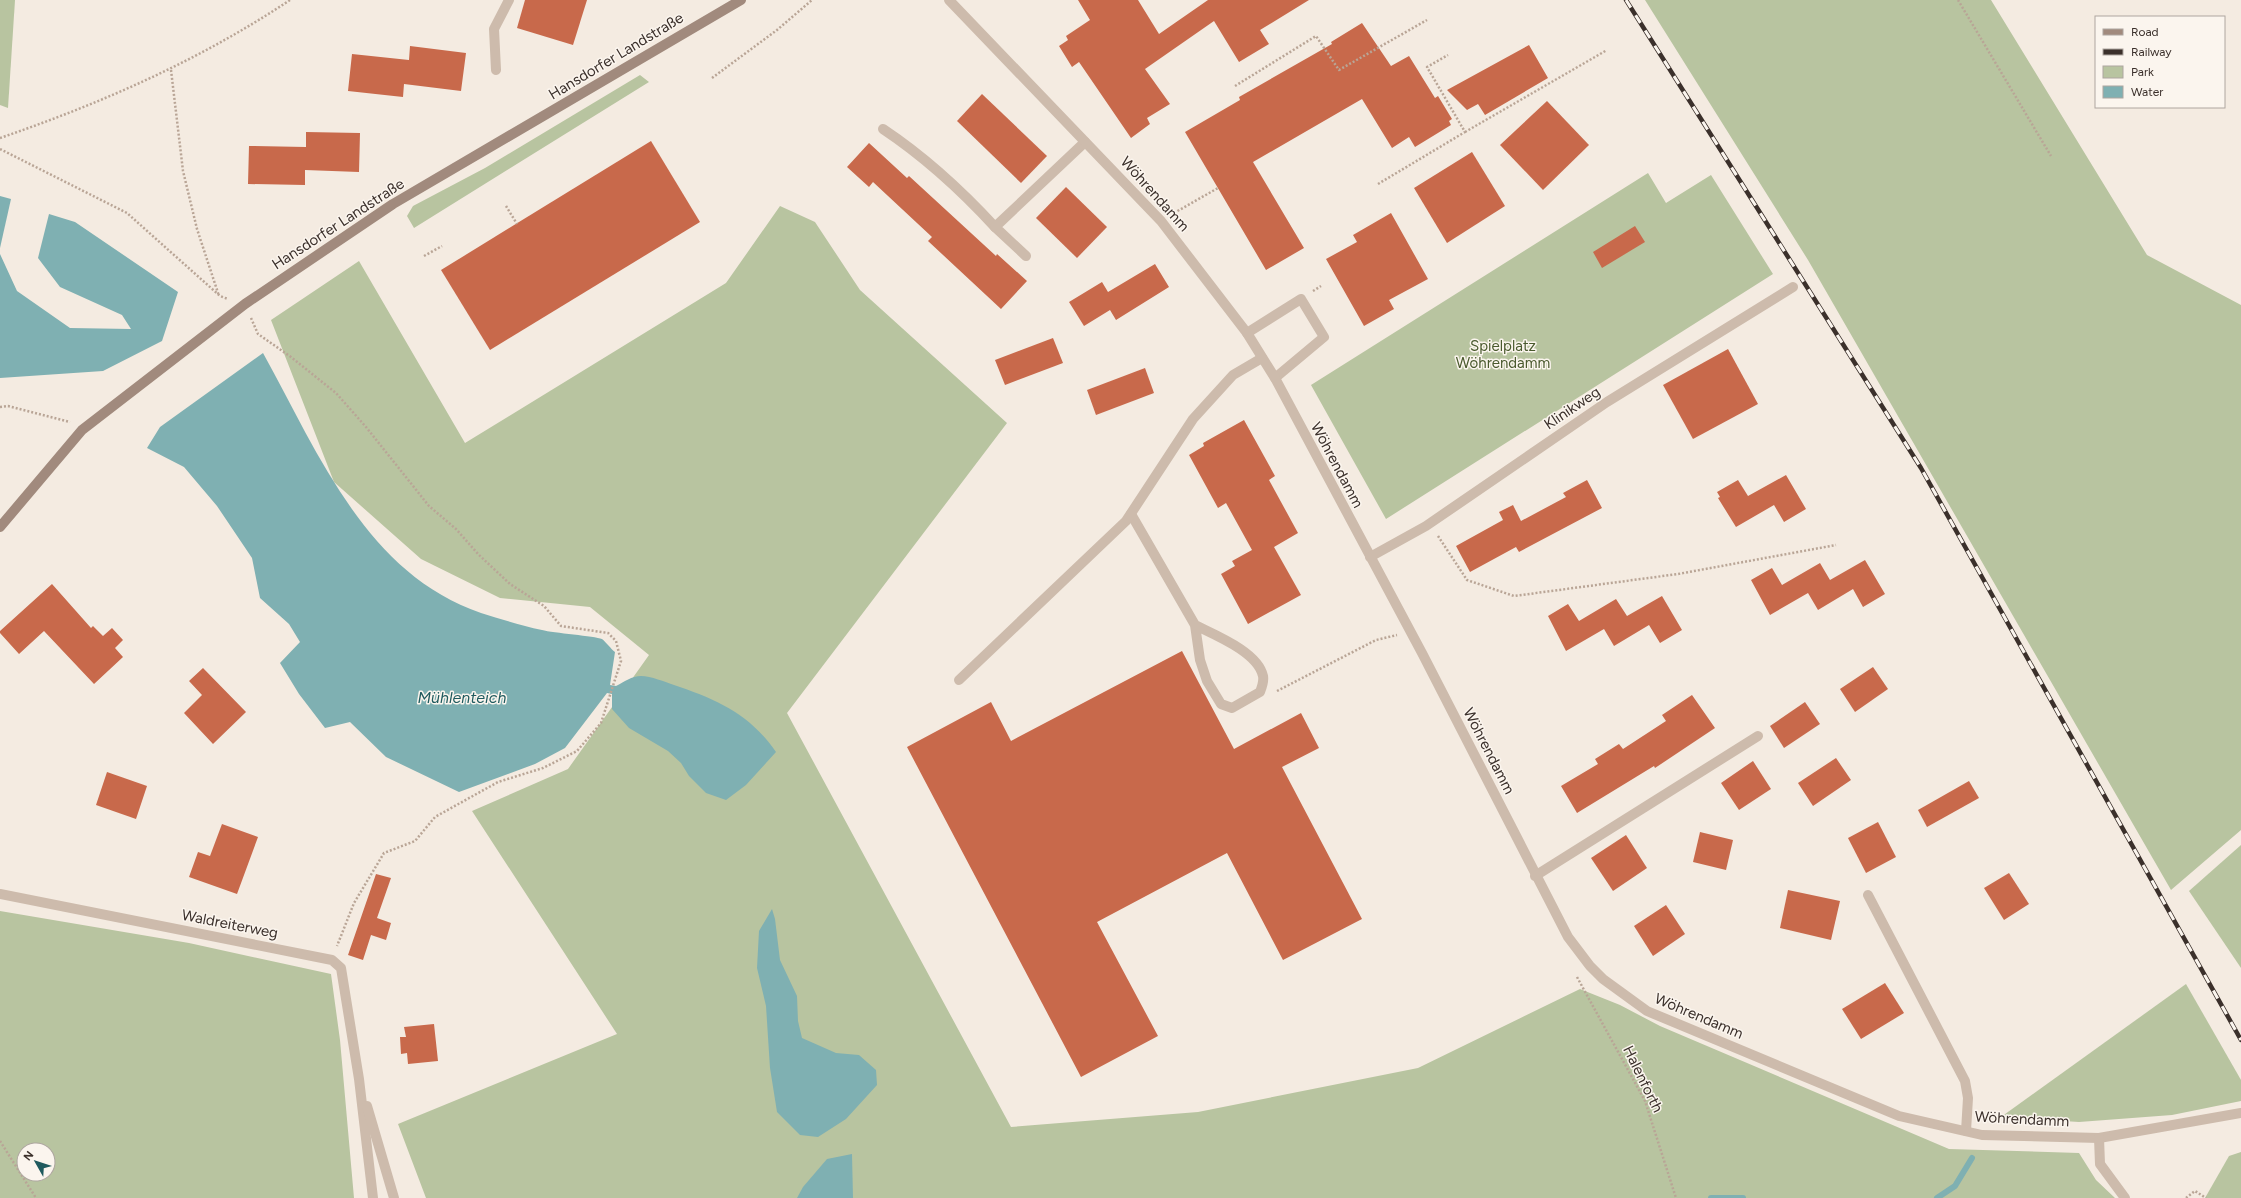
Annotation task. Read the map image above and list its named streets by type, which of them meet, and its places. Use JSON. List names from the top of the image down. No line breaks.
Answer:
{"streets":{"main road":["Hansdorfer Landstraße"],"street":["Wöhrendamm","Klinikweg","Waldreiterweg"],"path":["Halenforth"]},"crossings":[["Wöhrendamm","Klinikweg"]],"water":["Mühlenteich"],"parks":["Spielplatz Wöhrendamm"],"legend":["Road","Railway","Park","Water"],"north":"top left"}
